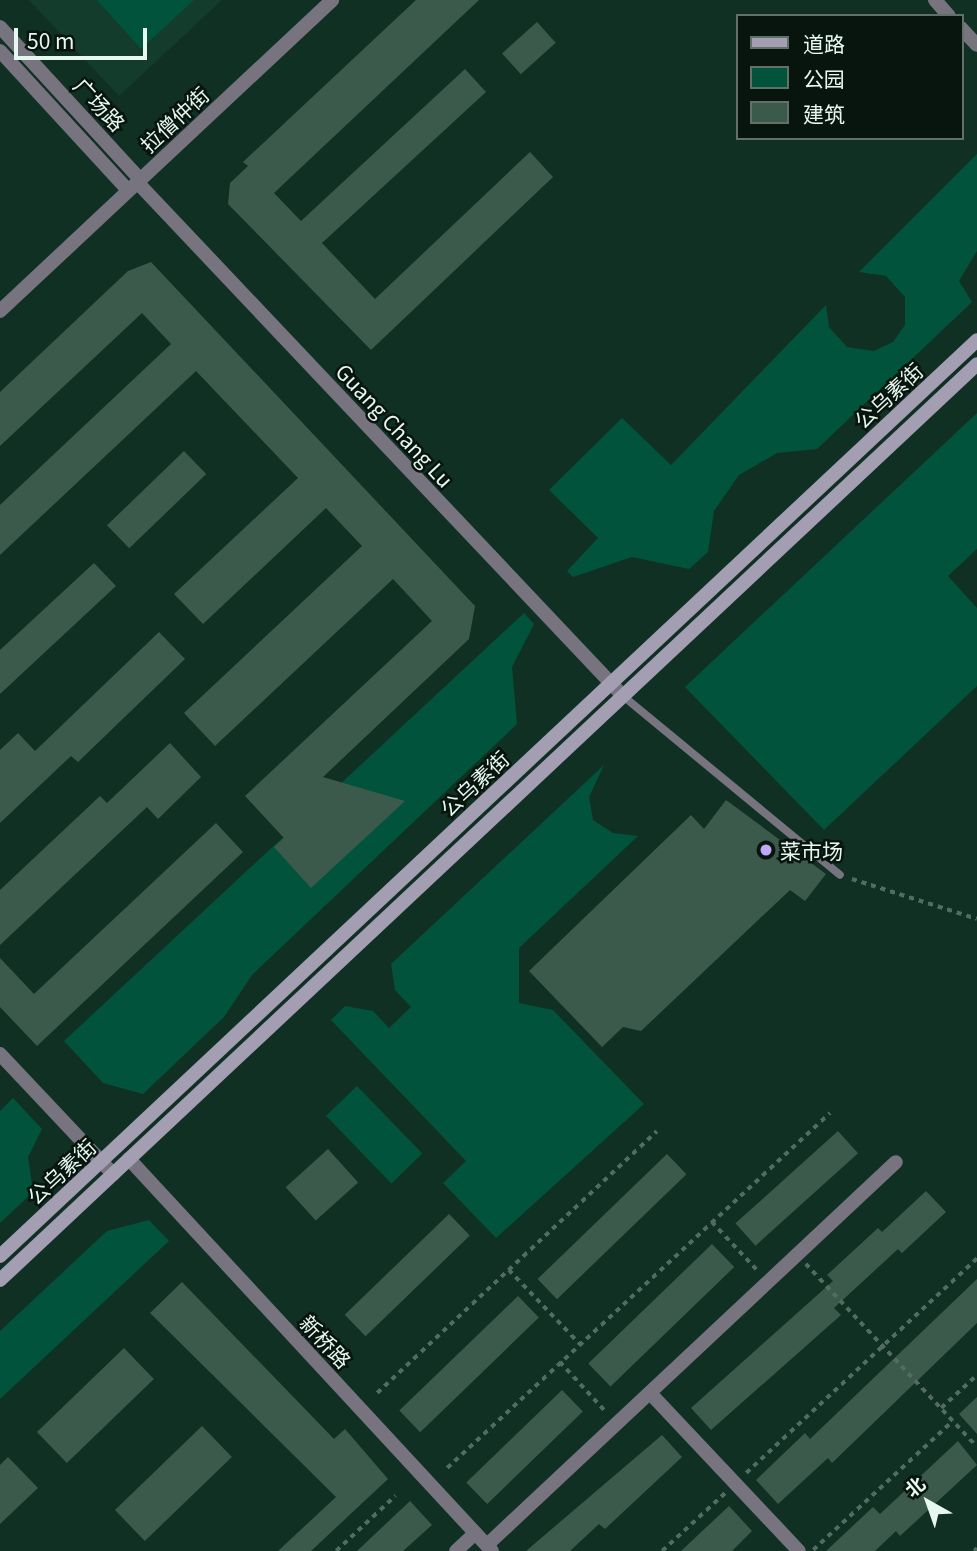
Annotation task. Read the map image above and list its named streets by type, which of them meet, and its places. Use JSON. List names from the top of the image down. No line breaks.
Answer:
{"streets":{"main road":["公乌素街"],"street":["广场路","拉僧仲街","Guang Chang Lu","新桥路"]},"crossings":[["广场路","拉僧仲街"],["广场路","Guang Chang Lu"],["拉僧仲街","Guang Chang Lu"],["公乌素街","Guang Chang Lu"],["公乌素街","新桥路"]],"places":["菜市场"],"legend":["道路","公园","建筑"],"scale_bar":"50 m","north":"top left"}
